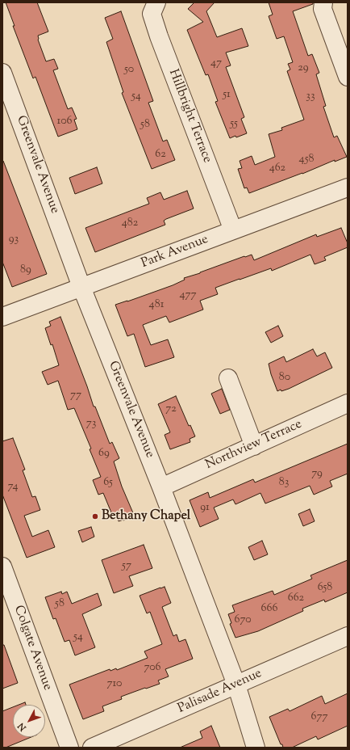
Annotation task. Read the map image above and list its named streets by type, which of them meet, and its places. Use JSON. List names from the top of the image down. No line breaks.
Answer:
{"streets":{"street":["Hillbright Terrace","Greenvale Avenue","Park Avenue","Northview Terrace","Colgate Avenue","Palisade Avenue"]},"crossings":[["Hillbright Terrace","Park Avenue"],["Greenvale Avenue","Park Avenue"],["Greenvale Avenue","Northview Terrace"],["Greenvale Avenue","Palisade Avenue"]],"places":["Bethany Chapel"],"house_numbers":["47","29","50","51","54","33","106","55","58","62","458","462","482","93","89","477","481","80","77","72","73","69","79","65","83","74","91","57","658","662","58","666","670","54","706","710","677"],"north":"bottom left"}
